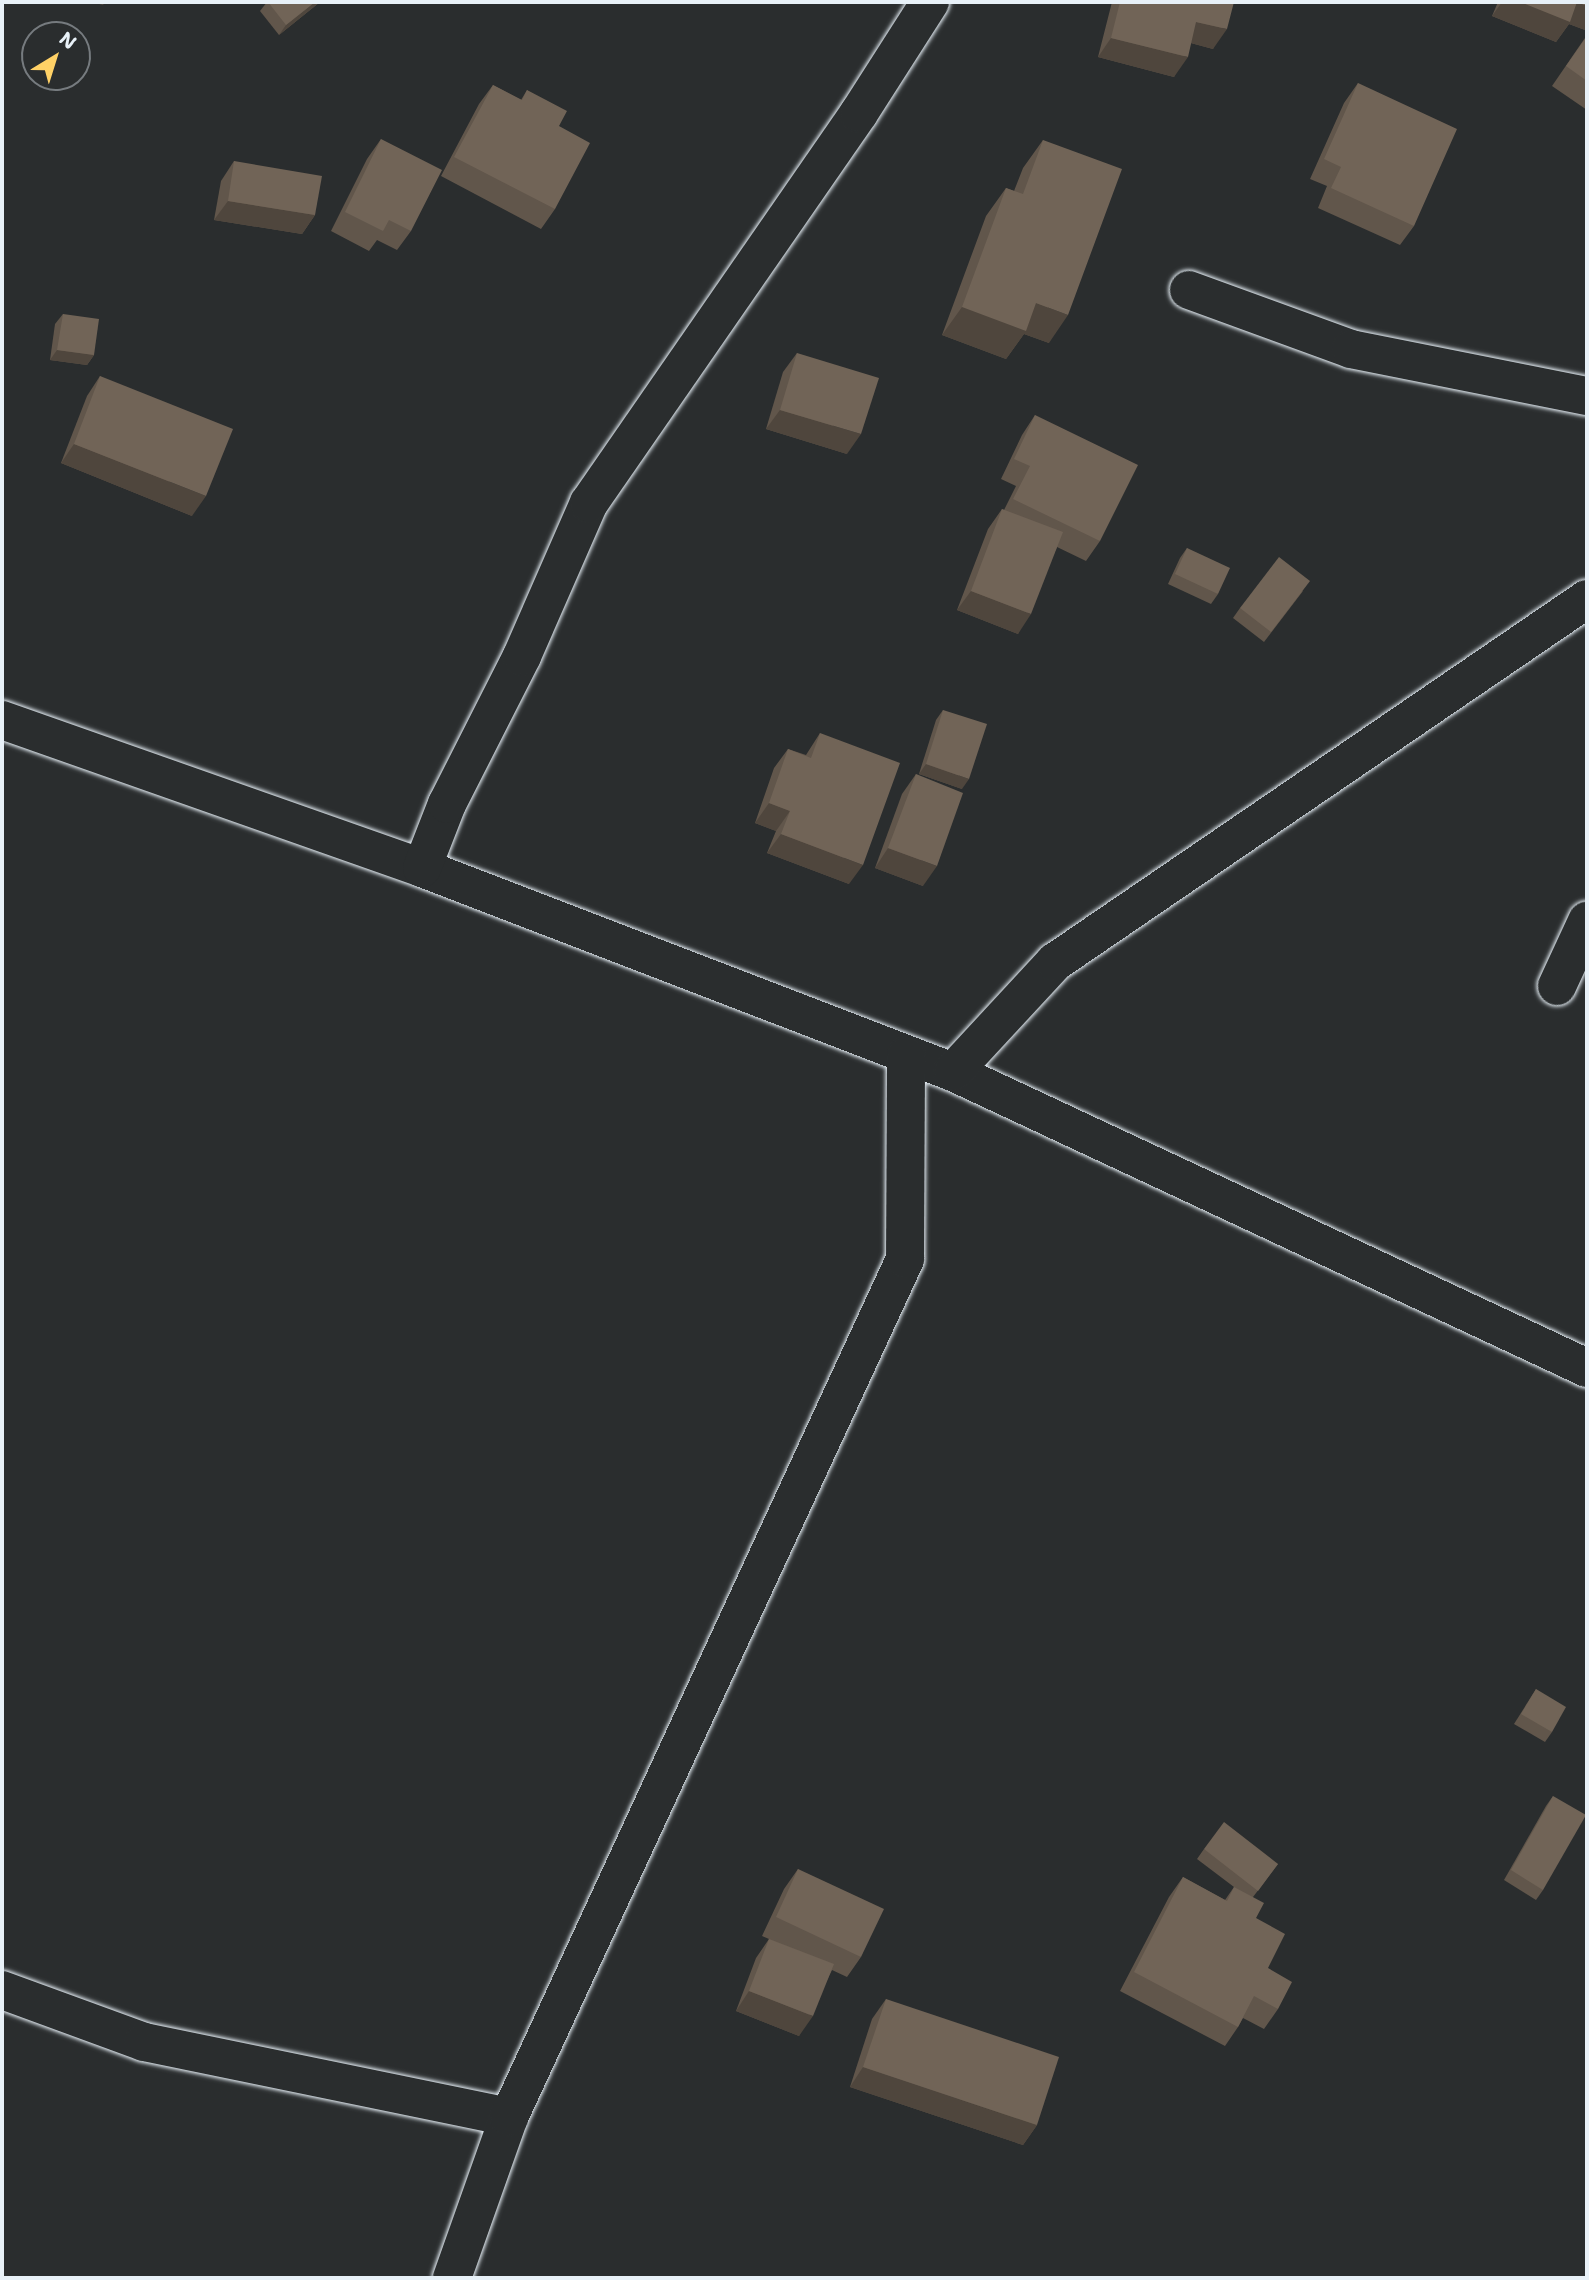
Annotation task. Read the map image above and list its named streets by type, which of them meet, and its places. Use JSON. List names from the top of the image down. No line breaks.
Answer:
{"north":"top right"}
